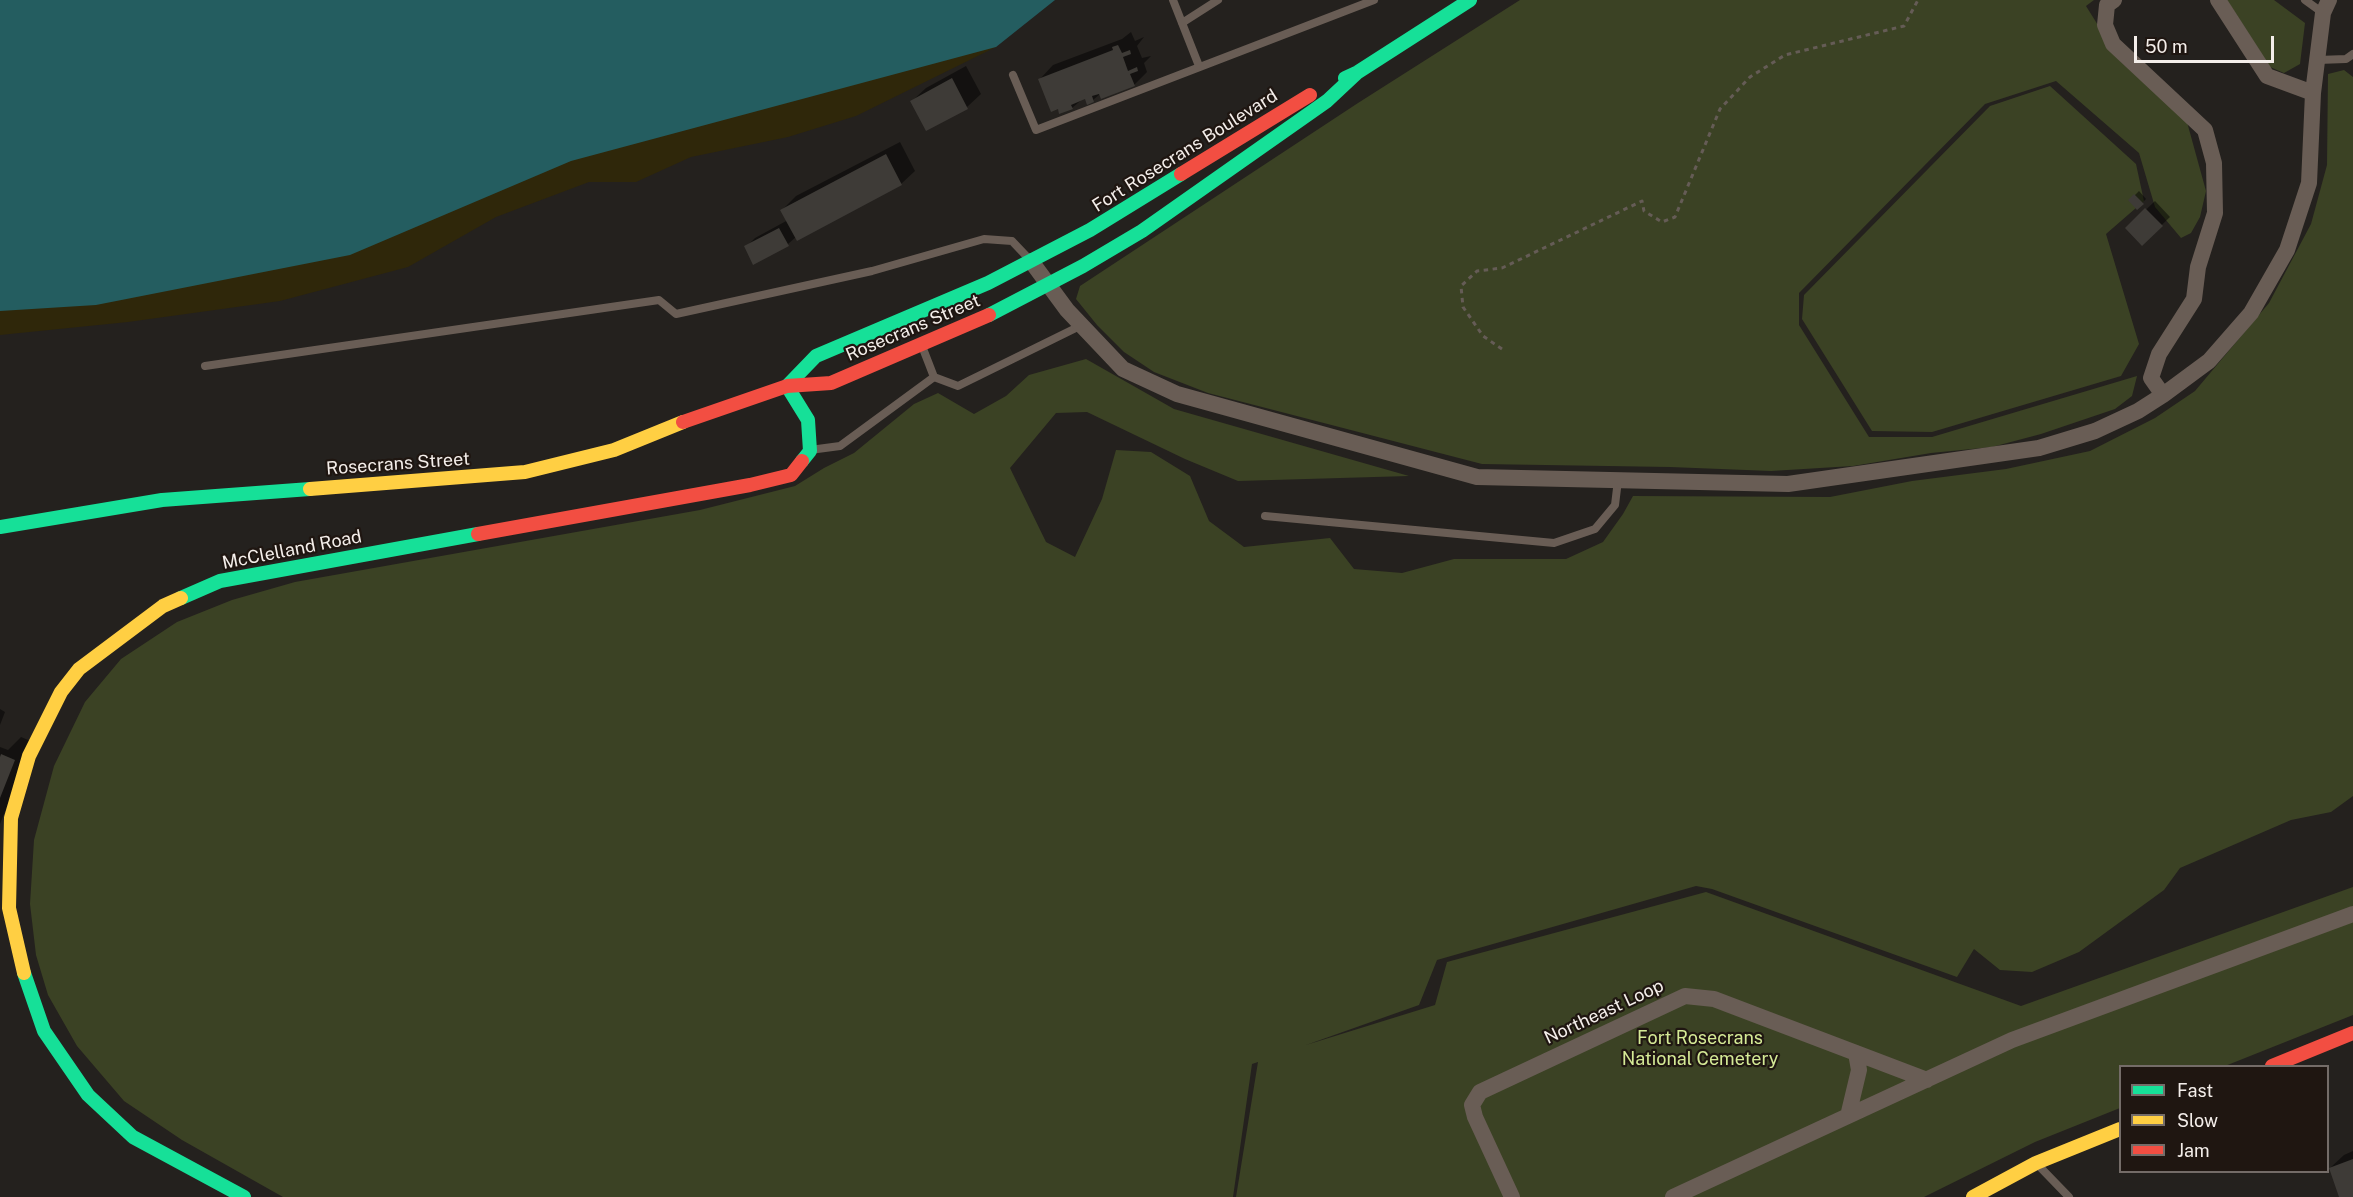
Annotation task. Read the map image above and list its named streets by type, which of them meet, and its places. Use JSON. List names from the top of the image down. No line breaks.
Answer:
{"streets":{"street":["Fort Rosecrans Boulevard","Rosecrans Street","McClelland Road","Northeast Loop"]},"crossings":[["Fort Rosecrans Boulevard","Rosecrans Street"]],"parks":["Fort Rosecrans National Cemetery"],"legend":["Fast","Slow","Jam"],"scale_bar":"50 m"}
